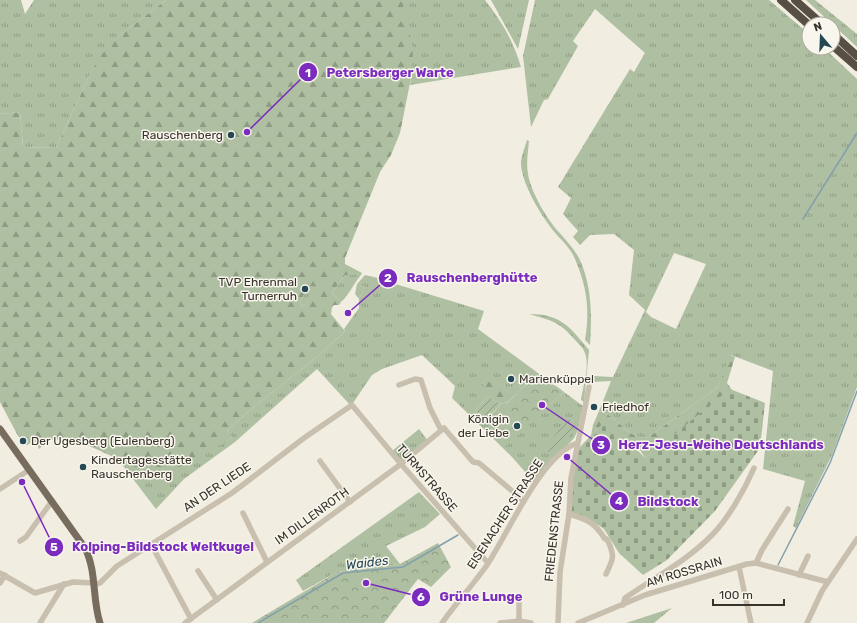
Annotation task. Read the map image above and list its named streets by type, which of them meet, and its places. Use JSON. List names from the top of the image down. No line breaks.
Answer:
{"streets":{"street":["TURMSTRASSE","AN DER LIEDE","EISENACHER STRASSE","IM DILLENROTH","FRIEDENSTRASSE","AM ROSSRAIN"]},"crossings":[["TURMSTRASSE","AN DER LIEDE"],["TURMSTRASSE","EISENACHER STRASSE"],["TURMSTRASSE","IM DILLENROTH"],["EISENACHER STRASSE","FRIEDENSTRASSE"]],"water":["Waides"],"places":["Petersberger Warte","Rauschenberg","TVP Ehrenmal Turnerruh","Rauschenberghütte","Marienküppel","Herz-Jesu-Weihe Deutschlands","Friedhof","Königin der Liebe","Der Ugesberg (Eulenberg)","Bildstock","Kindertagesstätte Rauschenberg","Kolping-Bildstock Weltkugel","Grüne Lunge"],"scale_bar":"100 m","north":"top"}
